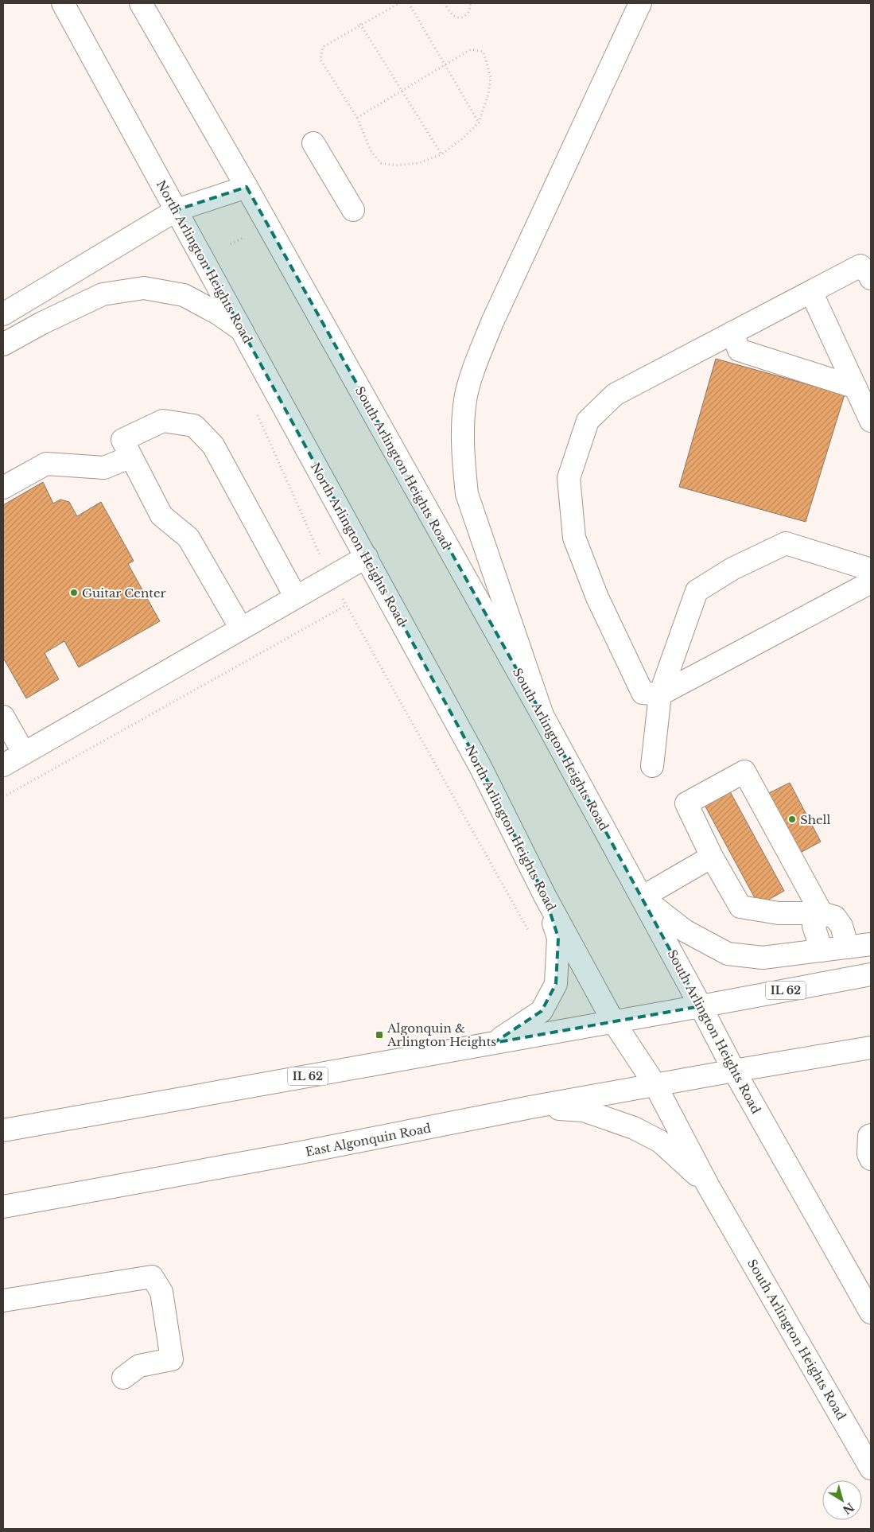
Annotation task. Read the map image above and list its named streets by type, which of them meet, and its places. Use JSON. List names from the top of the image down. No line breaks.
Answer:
{"streets":{"main road":["North Arlington Heights Road","South Arlington Heights Road","IL 62","East Algonquin Road"]},"crossings":[["North Arlington Heights Road","South Arlington Heights Road"],["North Arlington Heights Road","IL 62"],["North Arlington Heights Road","East Algonquin Road"],["South Arlington Heights Road","IL 62"],["South Arlington Heights Road","East Algonquin Road"]],"places":{"other":["Guitar Center","Shell"],"transit":["Algonquin & Arlington Heights"]},"north":"bottom right"}
